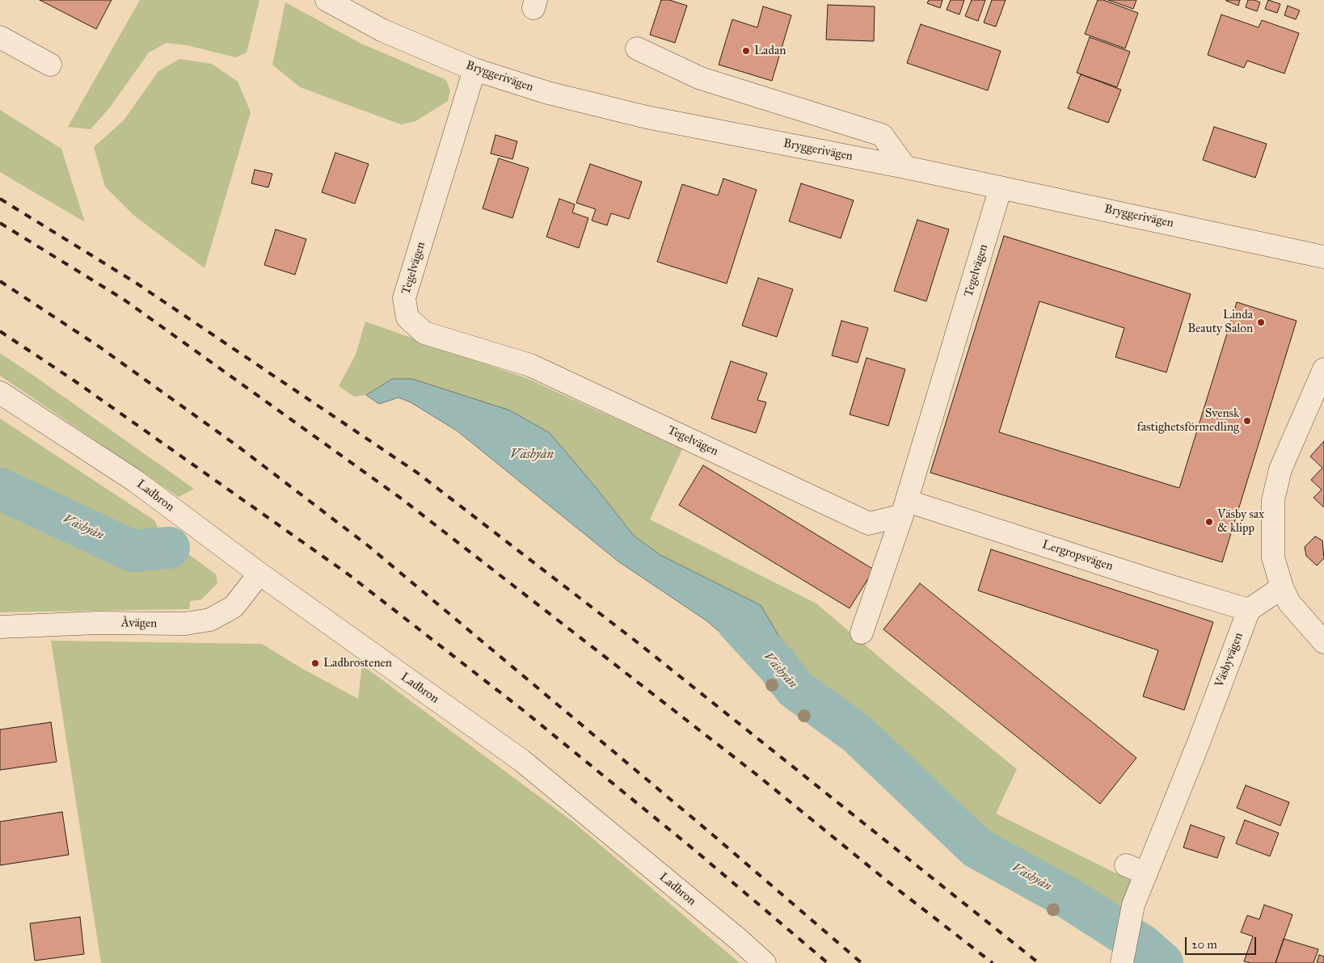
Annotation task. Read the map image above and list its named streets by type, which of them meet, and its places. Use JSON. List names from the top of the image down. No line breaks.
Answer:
{"streets":{"street":["Bryggerivägen","Tegelvägen","Ladbron","Lergropsvägen","Åvägen","Väsbyvägen"]},"crossings":[["Bryggerivägen","Tegelvägen"],["Tegelvägen","Lergropsvägen"],["Ladbron","Åvägen"],["Lergropsvägen","Väsbyvägen"]],"water":["Väsbyån"],"places":["Ladan","Linda Beauty Salon","Svensk fastighetsförmedling","Väsby sax & klipp","Ladbrostenen"],"scale_bar":"20 m"}
